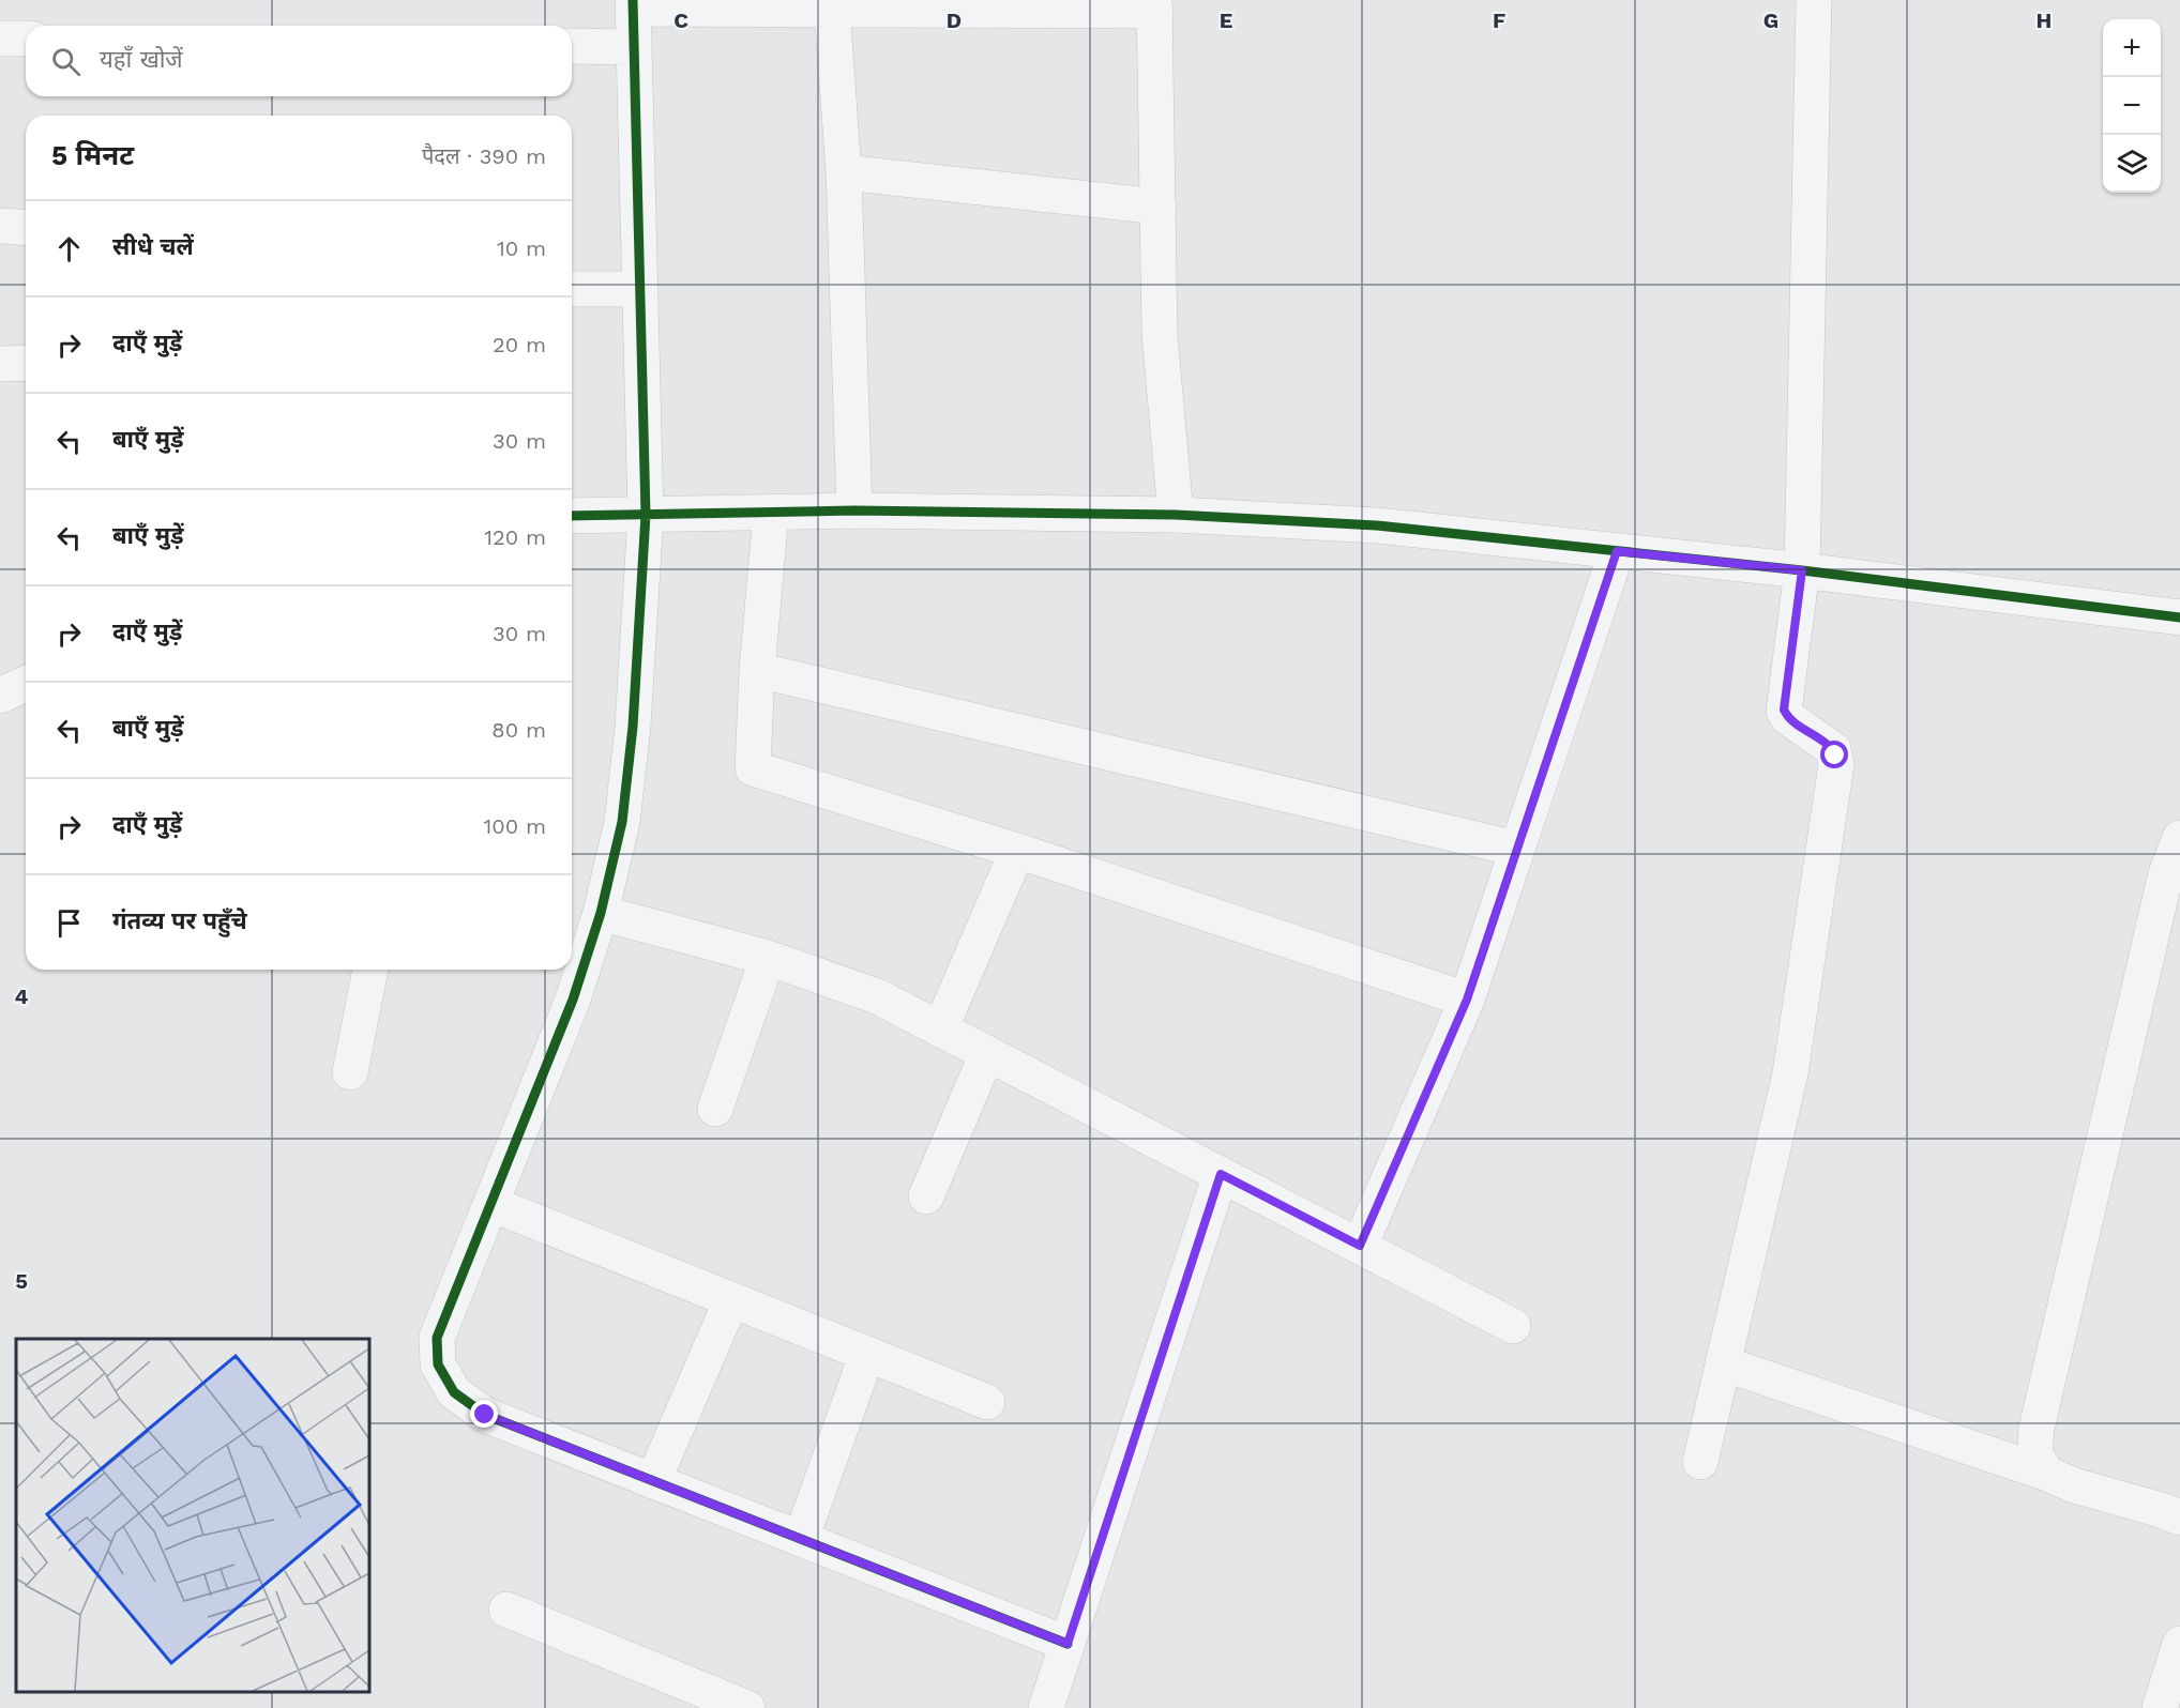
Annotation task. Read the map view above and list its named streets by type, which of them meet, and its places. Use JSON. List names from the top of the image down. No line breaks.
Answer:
{"page":{"map_buttons":["+","−"],"search":"यहाँ खोजें","heading":["5 मिनट","पैदल · 390 m"],"list":[["सीधे चलें","10 m"],["दाएँ मुड़ें","20 m"],["बाएँ मुड़ें","30 m"],["बाएँ मुड़ें","120 m"],["दाएँ मुड़ें","30 m"],["बाएँ मुड़ें","80 m"],["दाएँ मुड़ें","100 m"],"गंतव्य पर पहुँचे"]},"grid":{"columns":["C","D","E","F","G","H"],"rows":["4","5"]}}
